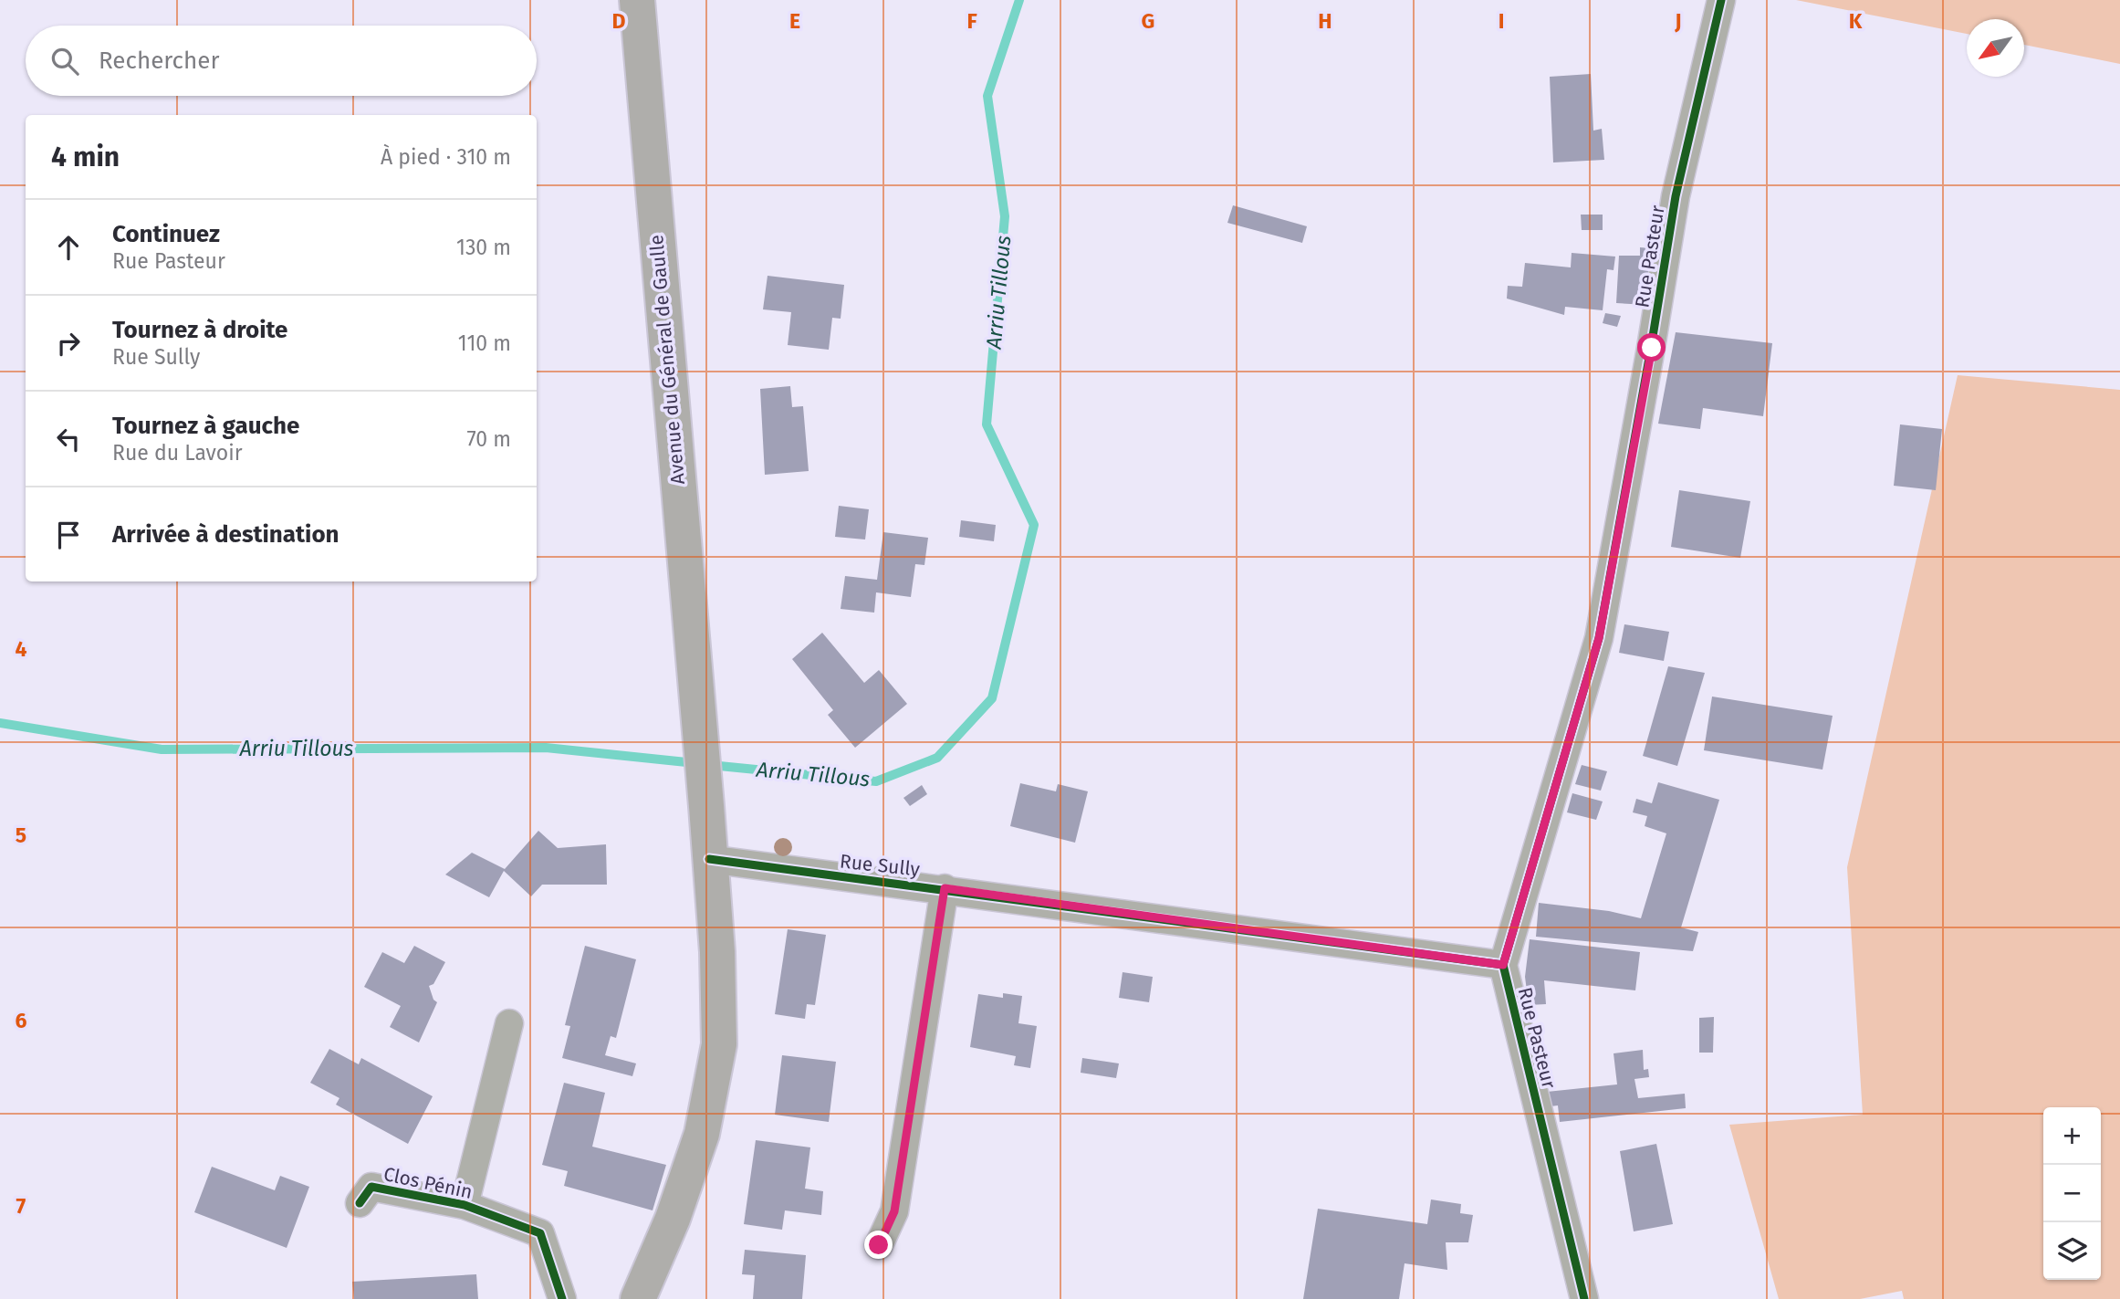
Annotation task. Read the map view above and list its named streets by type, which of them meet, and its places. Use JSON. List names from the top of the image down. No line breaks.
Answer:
{"streets":{"main road":["Avenue du Général de Gaulle"],"street":["Rue Pasteur","Rue Sully","Clos Pénin"]},"crossings":[["Rue Pasteur","Rue Sully"],["Avenue du Général de Gaulle","Rue Sully"]],"water":["Arriu Tillous"],"north":"bottom left","page":{"search":"Rechercher","heading":["4 min","À pied · 310 m"],"list":[["Continuez","Rue Pasteur","130 m"],["Tournez à droite","Rue Sully","110 m"],["Tournez à gauche","Rue du Lavoir","70 m"],"Arrivée à destination"],"map_buttons":["+","−"]},"grid":{"columns":["D","E","F","G","H","I","J","K"],"rows":["4","5","6","7"]}}
